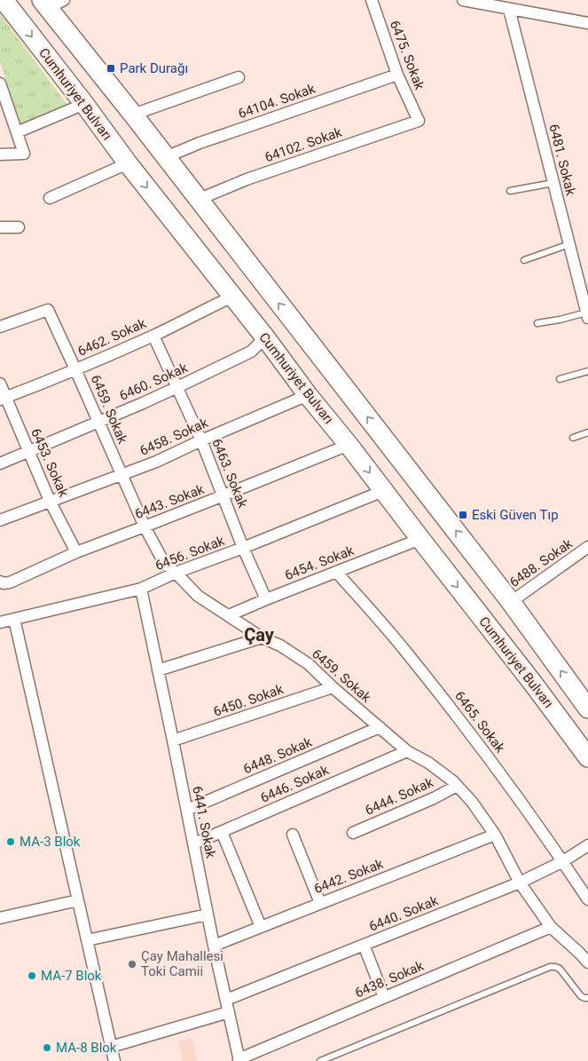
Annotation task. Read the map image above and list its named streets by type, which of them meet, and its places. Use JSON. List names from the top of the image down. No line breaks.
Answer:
{"streets":{"highway":["Cumhuriyet Bulvarı"],"street":["6475. Sokak","64104. Sokak","64102. Sokak","6481. Sokak","6462. Sokak","6460. Sokak","6459. Sokak","6458. Sokak","6453. Sokak","6463. Sokak","6443. Sokak","6456. Sokak","6454. Sokak","6488. Sokak","6450. Sokak","6465. Sokak","6448. Sokak","6446. Sokak","6444. Sokak","6441. Sokak","6442. Sokak","6440. Sokak","6438. Sokak"]},"crossings":[["6475. Sokak","64104. Sokak"],["6475. Sokak","64102. Sokak"],["Cumhuriyet Bulvarı","6462. Sokak"],["Cumhuriyet Bulvarı","6460. Sokak"],["Cumhuriyet Bulvarı","6458. Sokak"],["Cumhuriyet Bulvarı","6443. Sokak"],["Cumhuriyet Bulvarı","6456. Sokak"],["Cumhuriyet Bulvarı","6454. Sokak"],["6462. Sokak","6459. Sokak"],["6462. Sokak","6453. Sokak"],["6462. Sokak","6463. Sokak"],["6460. Sokak","6459. Sokak"],["6460. Sokak","6453. Sokak"],["6460. Sokak","6463. Sokak"],["6459. Sokak","6458. Sokak"],["6459. Sokak","6443. Sokak"],["6459. Sokak","6456. Sokak"],["6459. Sokak","6454. Sokak"],["6459. Sokak","6450. Sokak"],["6459. Sokak","6448. Sokak"],["6459. Sokak","6446. Sokak"],["6459. Sokak","6444. Sokak"],["6459. Sokak","6442. Sokak"],["6459. Sokak","6440. Sokak"],["6459. Sokak","6438. Sokak"],["6458. Sokak","6453. Sokak"],["6458. Sokak","6463. Sokak"],["6453. Sokak","6443. Sokak"],["6463. Sokak","6443. Sokak"],["6463. Sokak","6456. Sokak"],["6463. Sokak","6454. Sokak"],["6456. Sokak","6441. Sokak"],["6454. Sokak","6465. Sokak"],["6450. Sokak","6441. Sokak"],["6465. Sokak","6440. Sokak"],["6448. Sokak","6441. Sokak"],["6446. Sokak","6441. Sokak"],["6441. Sokak","6442. Sokak"],["6441. Sokak","6440. Sokak"],["6441. Sokak","6438. Sokak"]],"districts":["Çay"],"places":{"transit":["Park Durağı","Eski Güven Tıp"],"other":["MA-3 Blok","Çay Mahallesi Toki Camii","MA-7 Blok","MA-8 Blok"]}}
